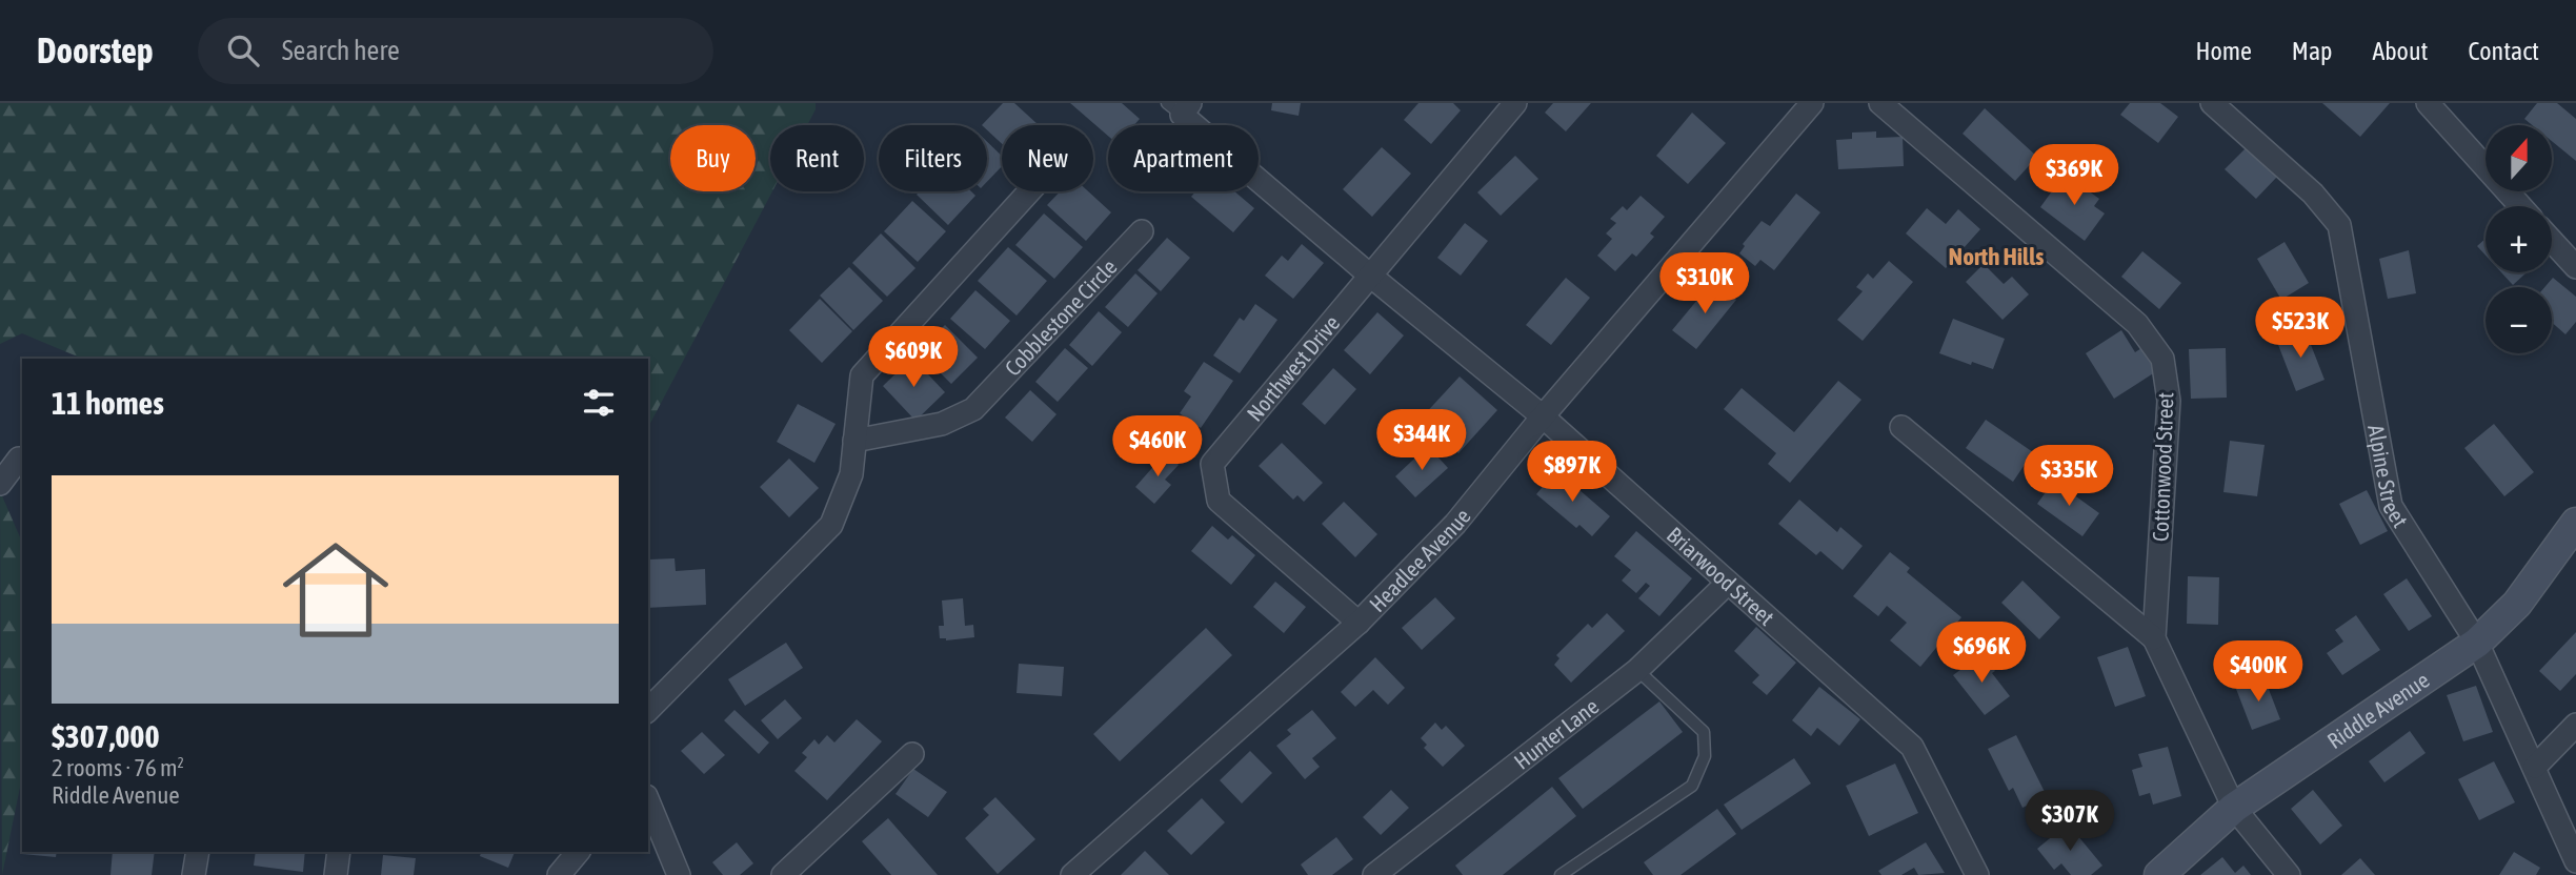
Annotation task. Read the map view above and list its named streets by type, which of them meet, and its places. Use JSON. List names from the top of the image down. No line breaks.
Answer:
{"streets":{"street":["Cobblestone Circle","Northwest Drive","Cottonwood Street","Alpine Street","Headlee Avenue","Briarwood Street","Riddle Avenue","Hunter Lane"]},"crossings":[["Northwest Drive","Headlee Avenue"],["Northwest Drive","Briarwood Street"],["Cottonwood Street","Riddle Avenue"],["Alpine Street","Riddle Avenue"],["Headlee Avenue","Briarwood Street"],["Briarwood Street","Hunter Lane"]],"districts":["North Hills"],"north":"top","page":{"header":"Doorstep","search":"Search here","nav":["Home","Map","About","Contact"],"map_buttons":["+","−"],"chip":["Buy","Rent","Filters","New","Apartment"],"price":["$369K","$310K","$523K","$609K","$344K","$460K","$897K","$335K","$696K","$400K","$307K"],"heading":"11 homes","list":[{"name":"$307,000","note":"2 rooms · 76 m² · Riddle Avenue"}]}}
